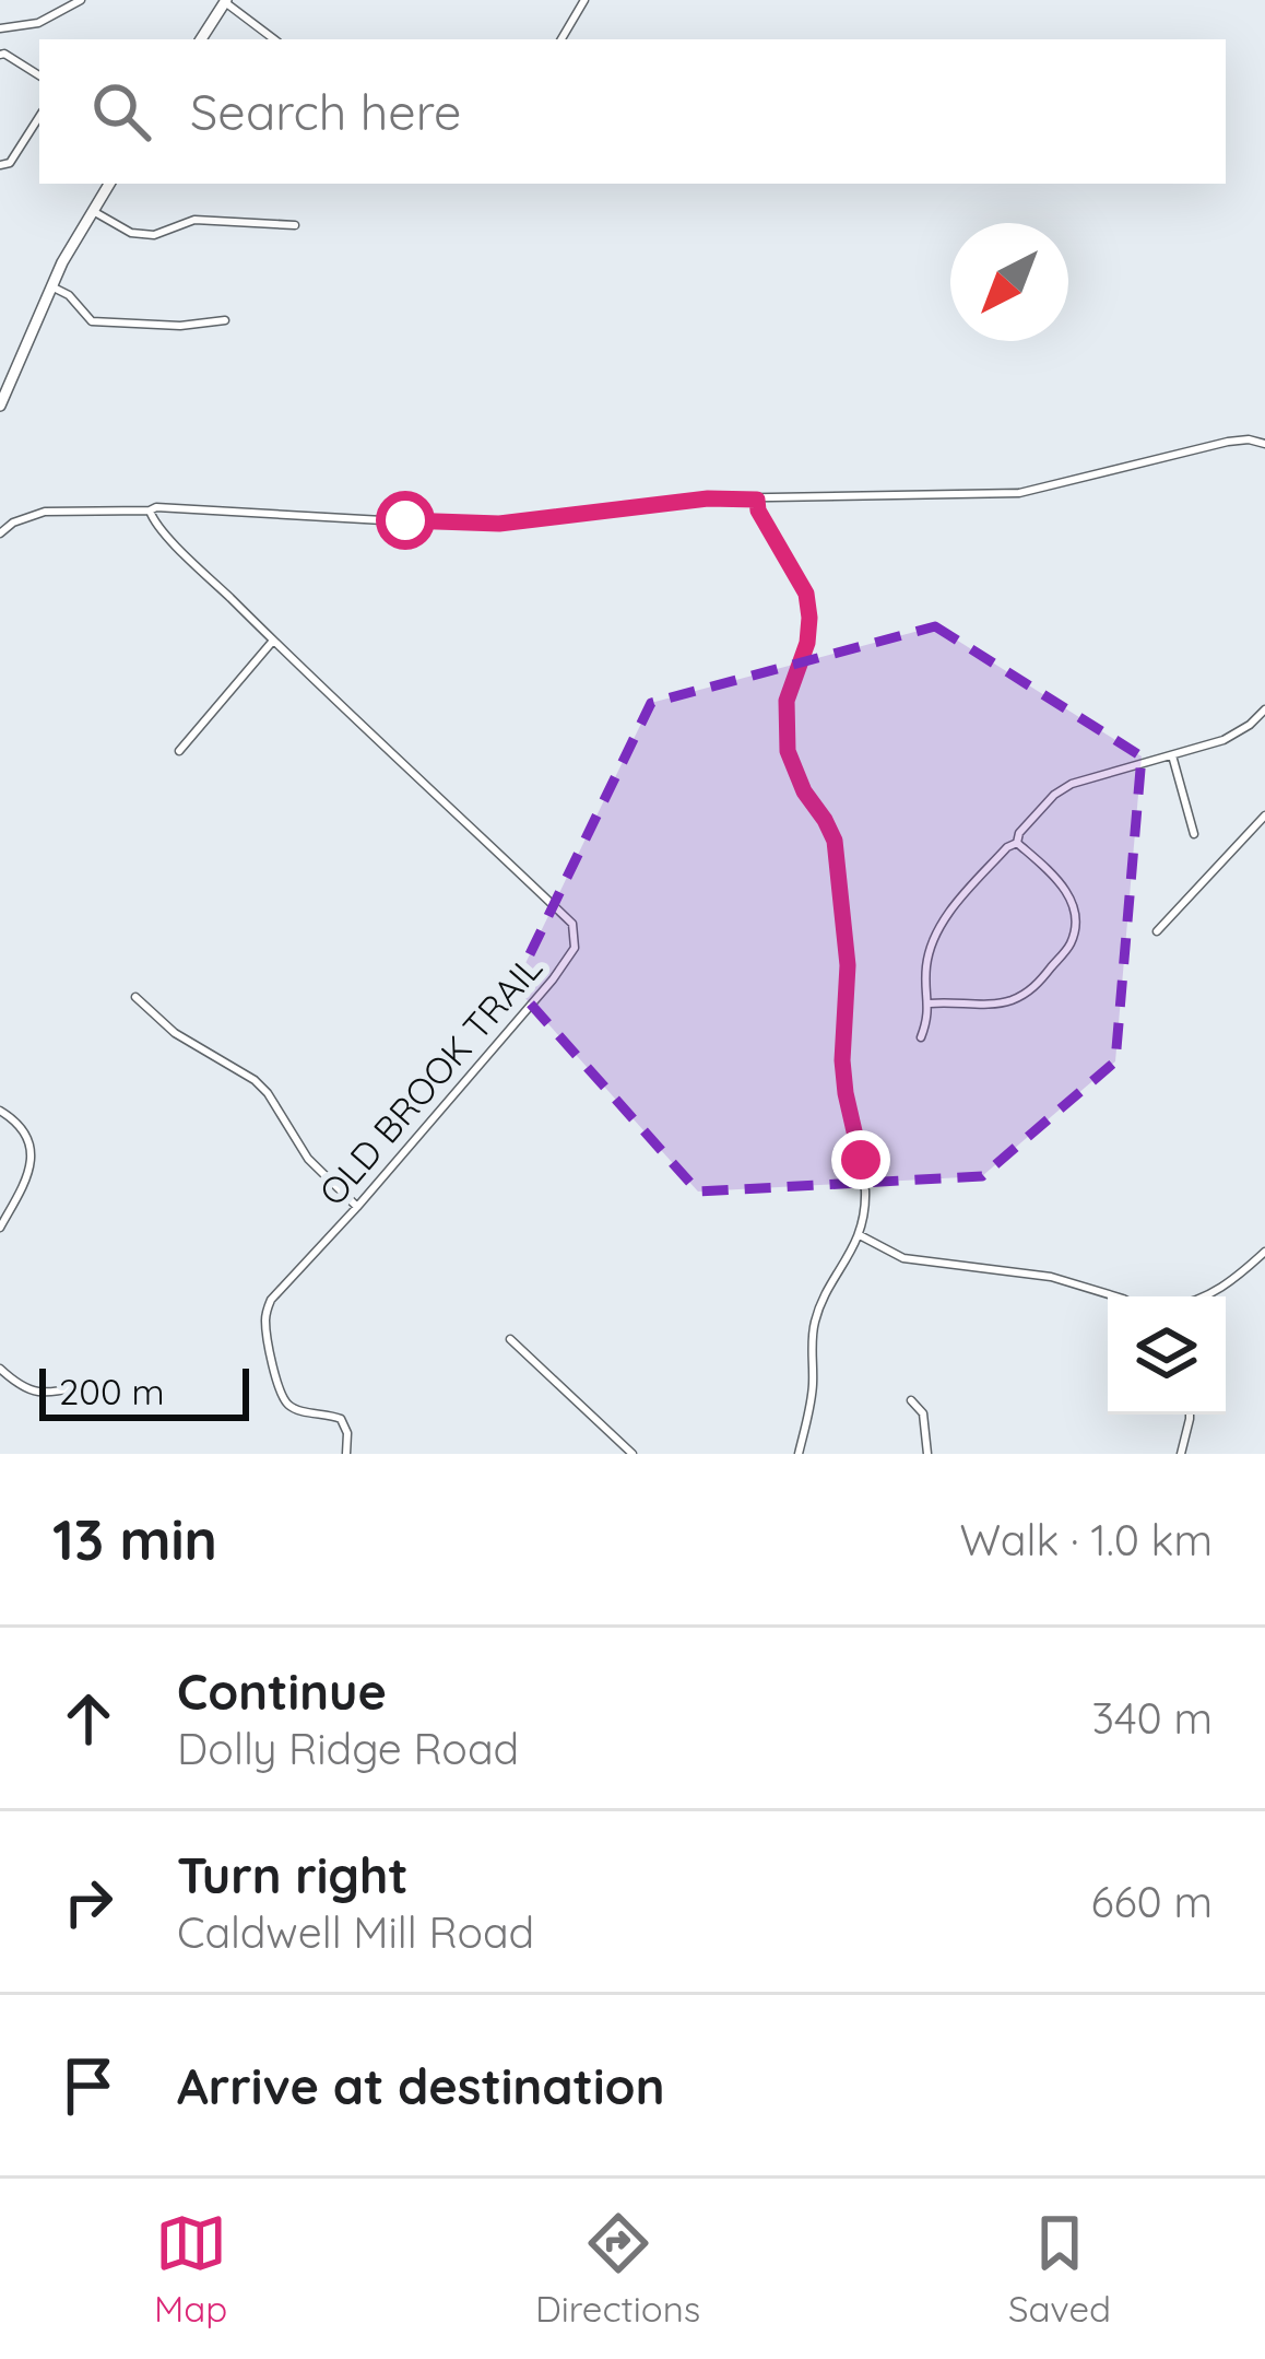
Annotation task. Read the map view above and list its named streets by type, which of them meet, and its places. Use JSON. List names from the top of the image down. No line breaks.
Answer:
{"streets":{"street":["OLD BROOK TRAIL"]},"scale_bar":"200 m","north":"bottom left","page":{"search":"Search here","scale":"200 m","heading":["13 min","Walk · 1.0 km"],"list":[["Continue","Dolly Ridge Road","340 m"],["Turn right","Caldwell Mill Road","660 m"],"Arrive at destination"],"nav":["Map","Directions","Saved"]}}
